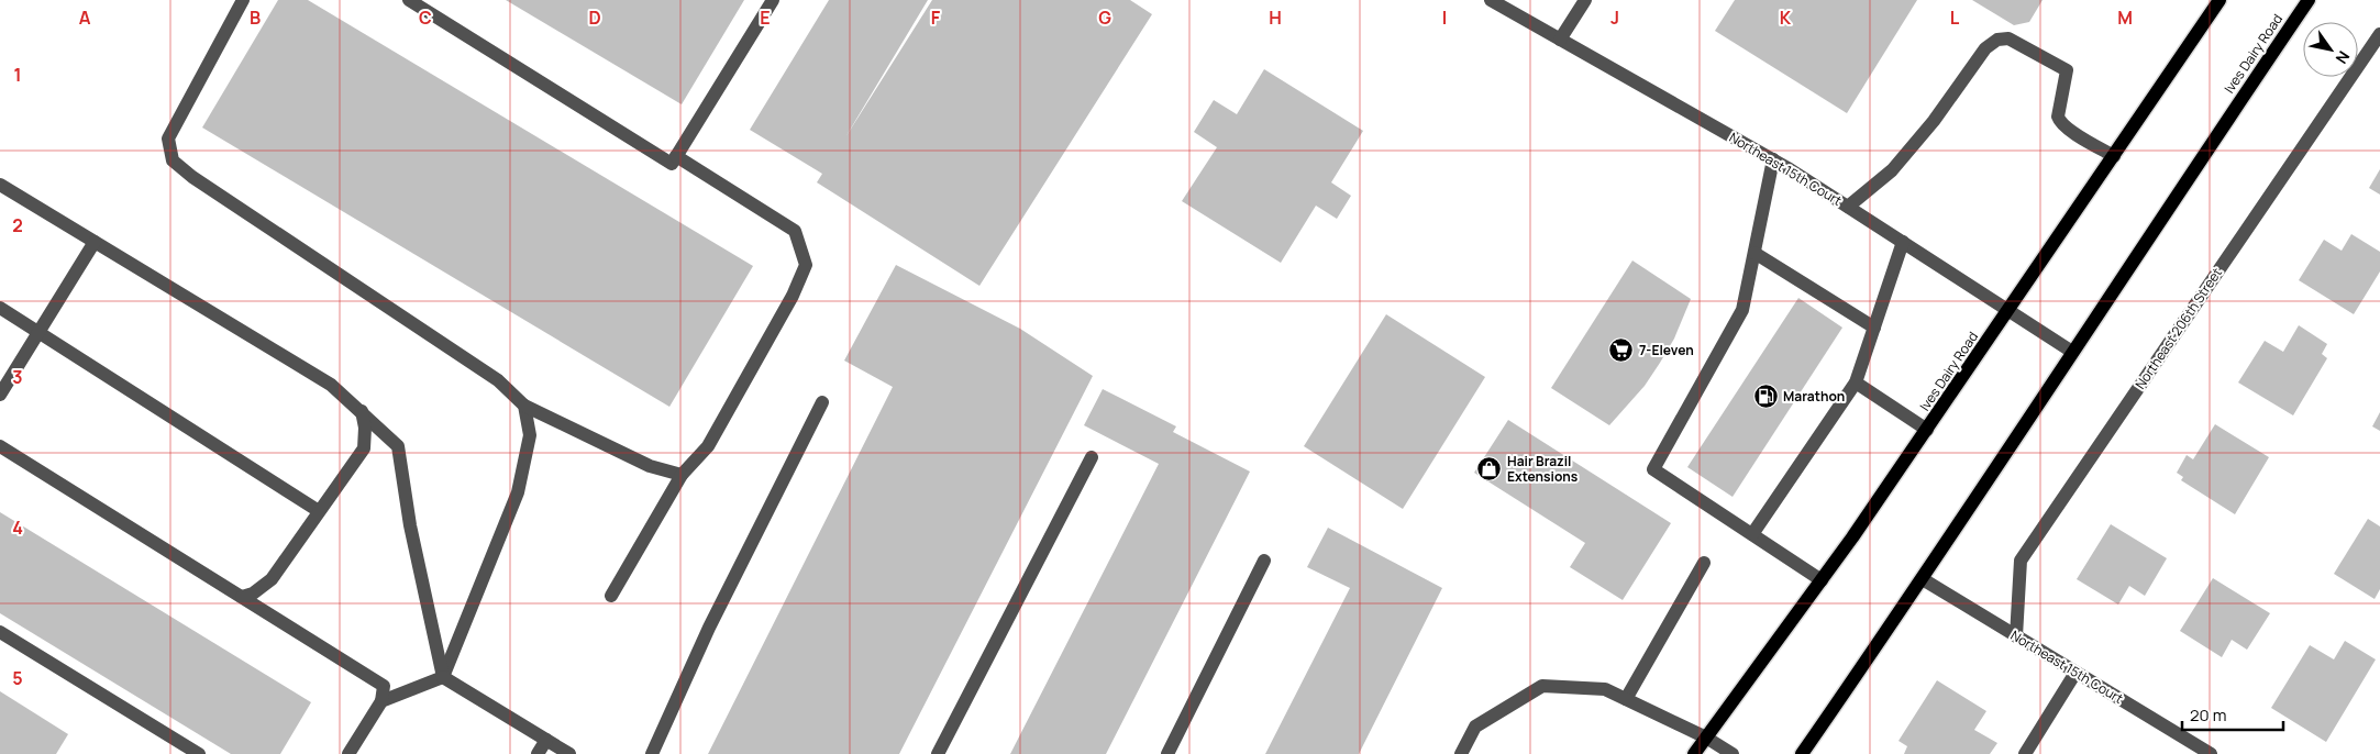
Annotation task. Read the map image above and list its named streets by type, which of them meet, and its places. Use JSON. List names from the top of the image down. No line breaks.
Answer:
{"streets":{"main road":["Ives Dairy Road"],"street":["Northeast 15th Court","Northeast 206th Street"]},"crossings":[["Ives Dairy Road","Northeast 15th Court"],["Northeast 15th Court","Northeast 206th Street"]],"places":{"supermarket":["7-Eleven"],"fuel station":["Marathon"],"shop":["Hair Brazil Extensions"]},"scale_bar":"20 m","north":"bottom right","grid":{"columns":["A","B","C","D","E","F","G","H","I","J","K","L","M"],"rows":["1","2","3","4","5"]}}
